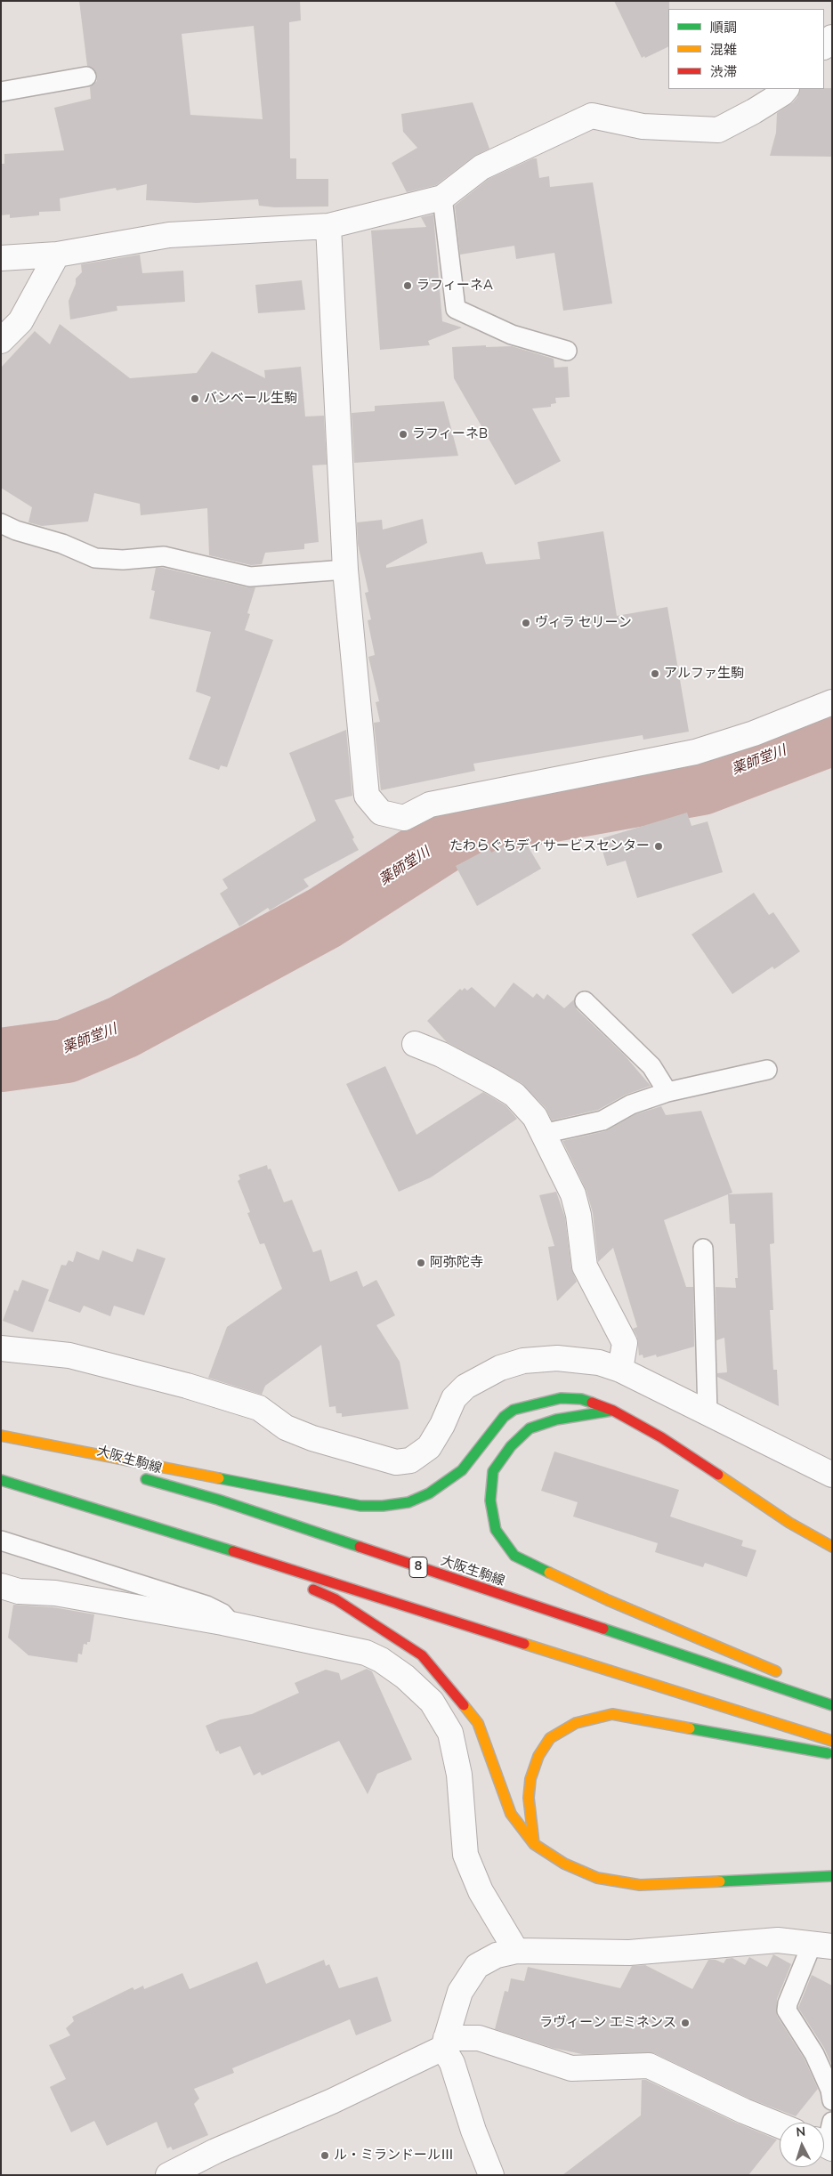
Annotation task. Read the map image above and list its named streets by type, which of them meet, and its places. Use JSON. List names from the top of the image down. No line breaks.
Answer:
{"streets":{"main road":["大阪生駒線","8"]},"water":["薬師堂川"],"places":["ラフィーネA","バンベール生駒","ラフィーネB","ヴィラ セリーン","アルファ生駒","たわらぐちディサービスセンター","阿弥陀寺","ラヴィーン エミネンス","ル・ミランドールⅢ"],"legend":["順調","混雑","渋滞"],"north":"top"}
